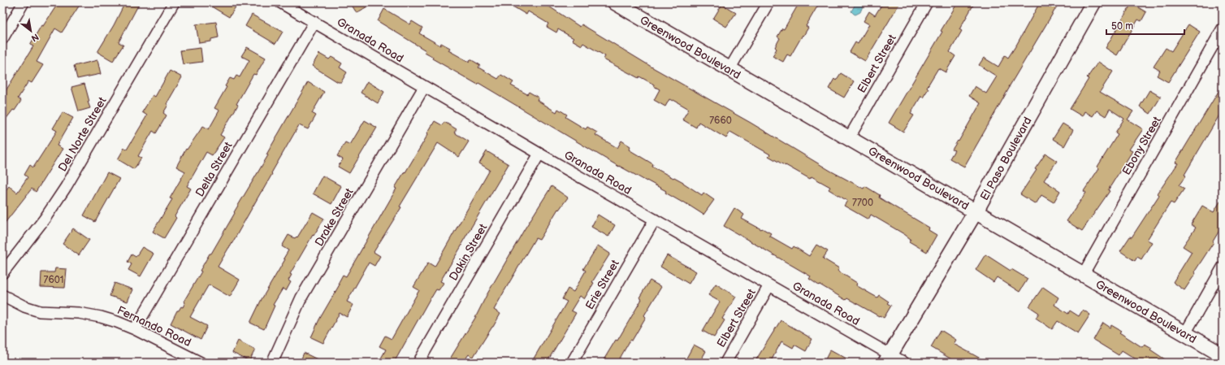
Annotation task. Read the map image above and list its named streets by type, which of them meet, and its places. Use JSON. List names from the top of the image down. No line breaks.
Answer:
{"streets":{"street":["Granada Road","Greenwood Boulevard","Elbert Street","Del Norte Street","Ebony Street","El Paso Boulevard","Delta Street","Drake Street","Dakin Street","Erie Street","Fernando Road"]},"crossings":[["Granada Road","Elbert Street"],["Granada Road","El Paso Boulevard"],["Granada Road","Delta Street"],["Granada Road","Drake Street"],["Granada Road","Dakin Street"],["Granada Road","Erie Street"],["Greenwood Boulevard","Elbert Street"],["Greenwood Boulevard","Ebony Street"],["Greenwood Boulevard","El Paso Boulevard"],["Delta Street","Fernando Road"]],"house_numbers":["7660","7700","7601"],"scale_bar":"50 m","north":"bottom right"}
